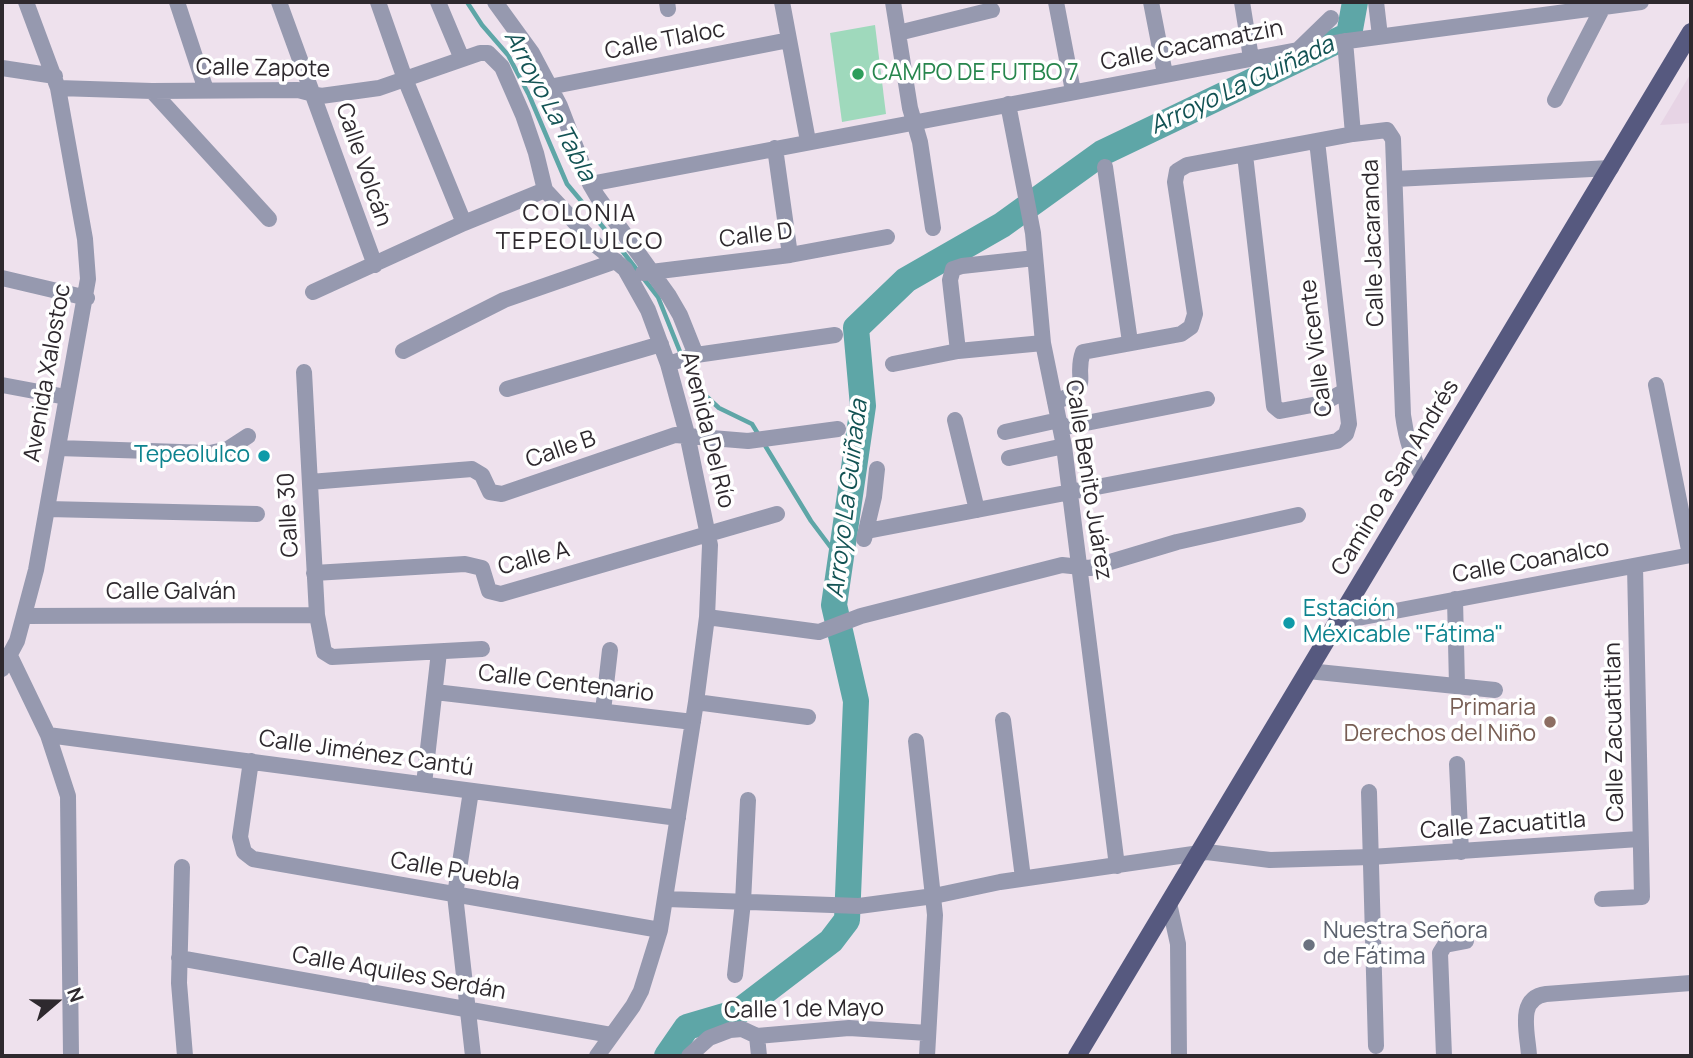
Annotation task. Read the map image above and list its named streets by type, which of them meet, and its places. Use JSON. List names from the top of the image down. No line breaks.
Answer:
{"streets":{"main road":["Camino a San Andrés"],"street":["Calle Tlaloc","Calle Cacamatzin","Calle Zapote","Calle Volcán","Calle D","Calle Jacaranda","Calle Vicente","Avenida Xalostoc","Avenida Del Río","Calle B","Calle Benito Juárez","Calle 30","Calle A","Calle Coanalco","Calle Galván","Calle Centenario","Calle Zacuatitlan","Calle Jiménez Cantú","Calle Zacuatitla","Calle Puebla","Calle Aquiles Serdán","Calle 1 de Mayo"]},"crossings":[["Calle Cacamatzin","Calle Jacaranda"],["Calle Cacamatzin","Calle Benito Juárez"],["Calle Zapote","Calle Volcán"],["Calle Zapote","Avenida Xalostoc"],["Calle Zapote","Avenida Del Río"],["Calle D","Avenida Del Río"],["Calle Jacaranda","Camino a San Andrés"],["Calle Vicente","Calle Benito Juárez"],["Avenida Xalostoc","Calle Galván"],["Avenida Del Río","Calle B"],["Avenida Del Río","Calle A"],["Avenida Del Río","Calle Centenario"],["Avenida Del Río","Calle Jiménez Cantú"],["Avenida Del Río","Calle Puebla"],["Avenida Del Río","Calle Aquiles Serdán"],["Calle B","Calle 30"],["Camino a San Andrés","Calle Coanalco"],["Calle 30","Calle A"],["Calle 30","Calle Galván"],["Calle 30","Calle Centenario"],["Calle Coanalco","Calle Zacuatitlan"],["Calle Zacuatitlan","Calle Zacuatitla"],["Calle Jiménez Cantú","Calle Puebla"]],"districts":["COLONIA TEPEOLULCO"],"water":["Arroyo La Guiñada","Arroyo La Tabla"],"places":["CAMPO DE FUTBO 7","Tepeolulco","Estación Méxicable \"Fátima\"","Primaria Derechos del Niño","Nuestra Señora de Fátima"],"north":"right"}
